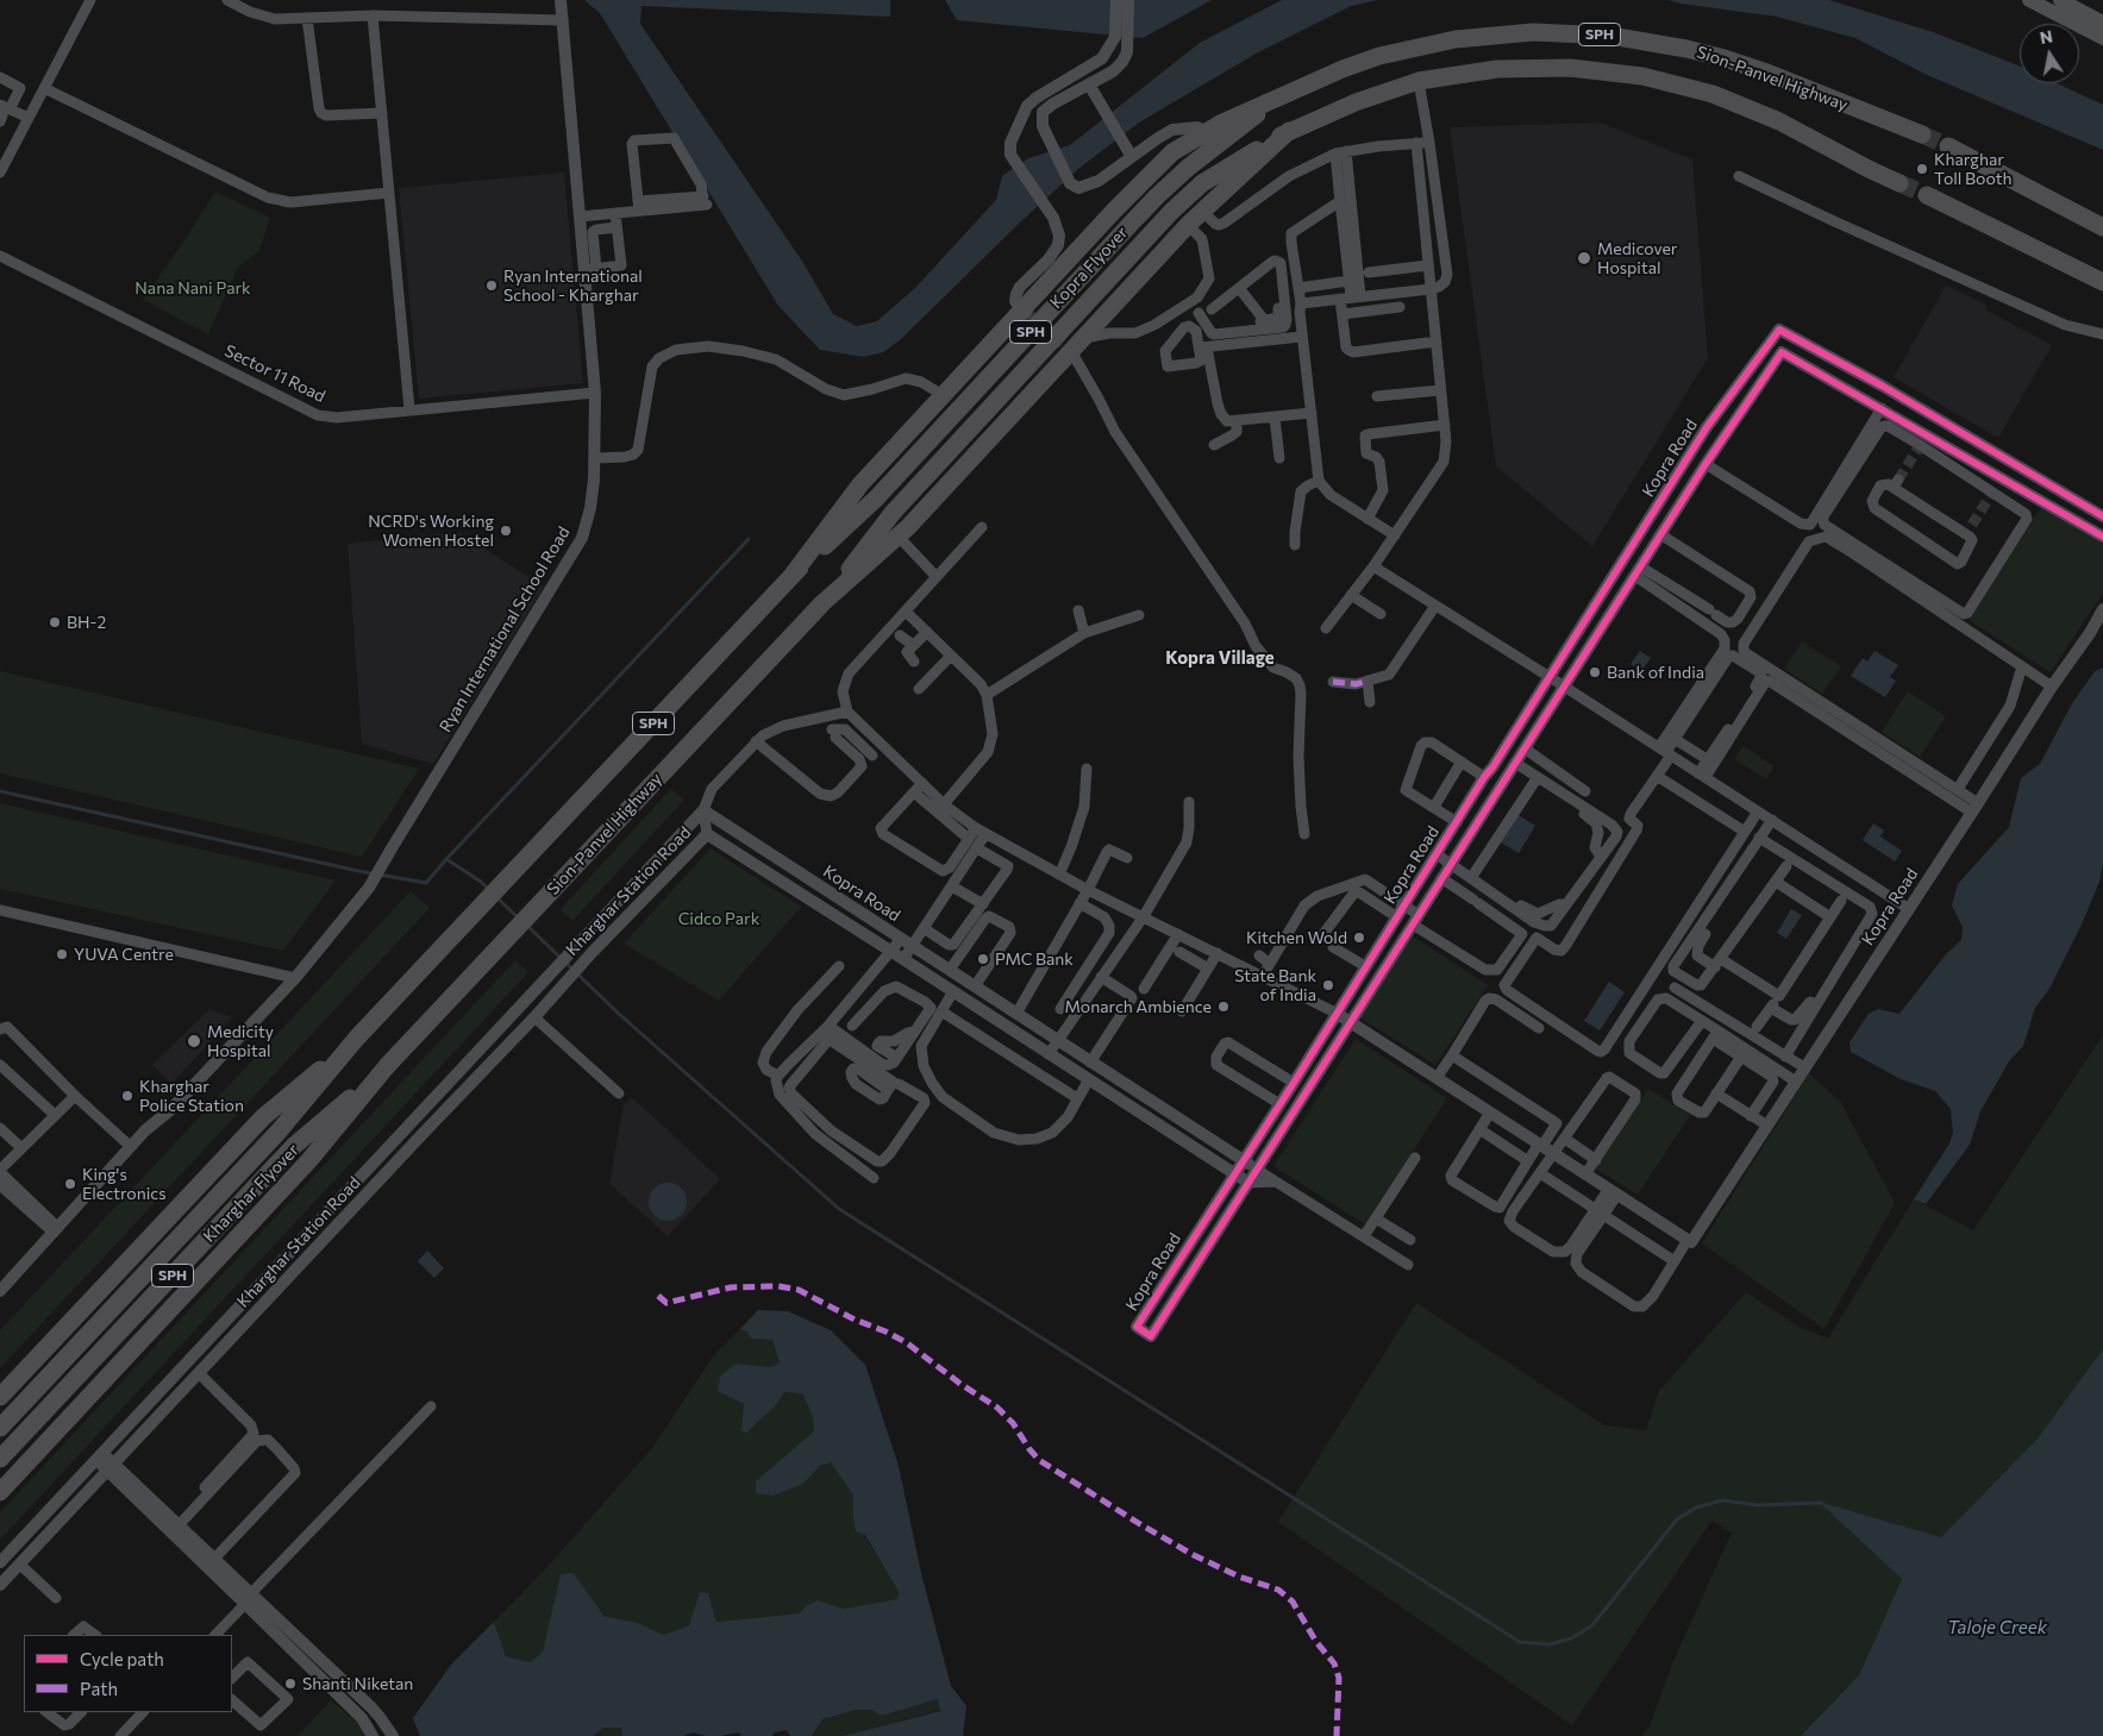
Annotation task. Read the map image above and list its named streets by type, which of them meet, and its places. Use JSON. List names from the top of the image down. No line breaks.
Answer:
{"streets":{"highway":["SPH","Sion-Panvel Highway","Kopra Flyover","Kharghar Flyover"],"street":["Sector 11 Road","Kopra Road","Ryan International School Road","Kharghar Station Road"]},"crossings":[["SPH","Kopra Flyover"],["SPH","Kharghar Flyover"],["Sion-Panvel Highway","Kopra Flyover"],["Sion-Panvel Highway","Kharghar Flyover"],["Sector 11 Road","Ryan International School Road"],["Kopra Road","Kharghar Station Road"]],"districts":["Kopra Village"],"water":["Taloje Creek"],"parks":["Nana Nani Park","Cidco Park"],"places":["Kharghar Toll Booth","Medicover Hospital","Ryan International School - Kharghar","NCRD's Working Women Hostel","BH-2","Bank of India","Kitchen Wold","YUVA Centre","PMC Bank","State Bank of India","Monarch Ambience","Medicity Hospital","Kharghar Police Station","King's Electronics","Shanti Niketan"],"legend":["Cycle path","Path"],"north":"top"}
